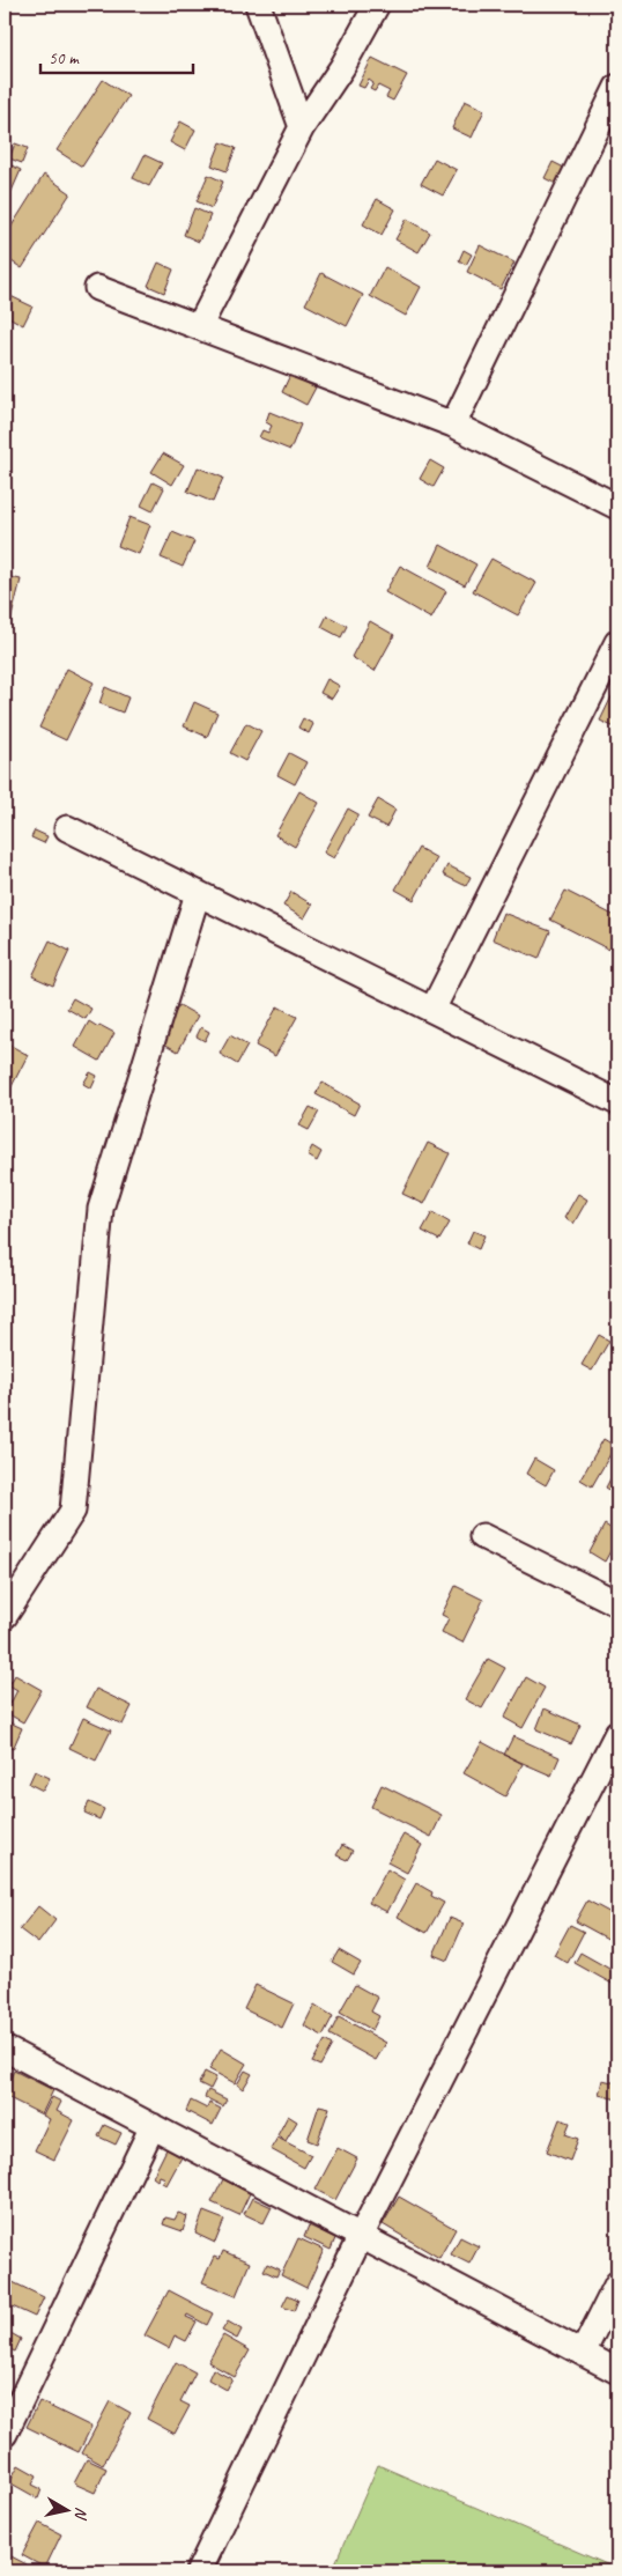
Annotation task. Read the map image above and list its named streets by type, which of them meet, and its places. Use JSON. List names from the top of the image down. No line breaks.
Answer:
{"scale_bar":"50 m","north":"right"}
